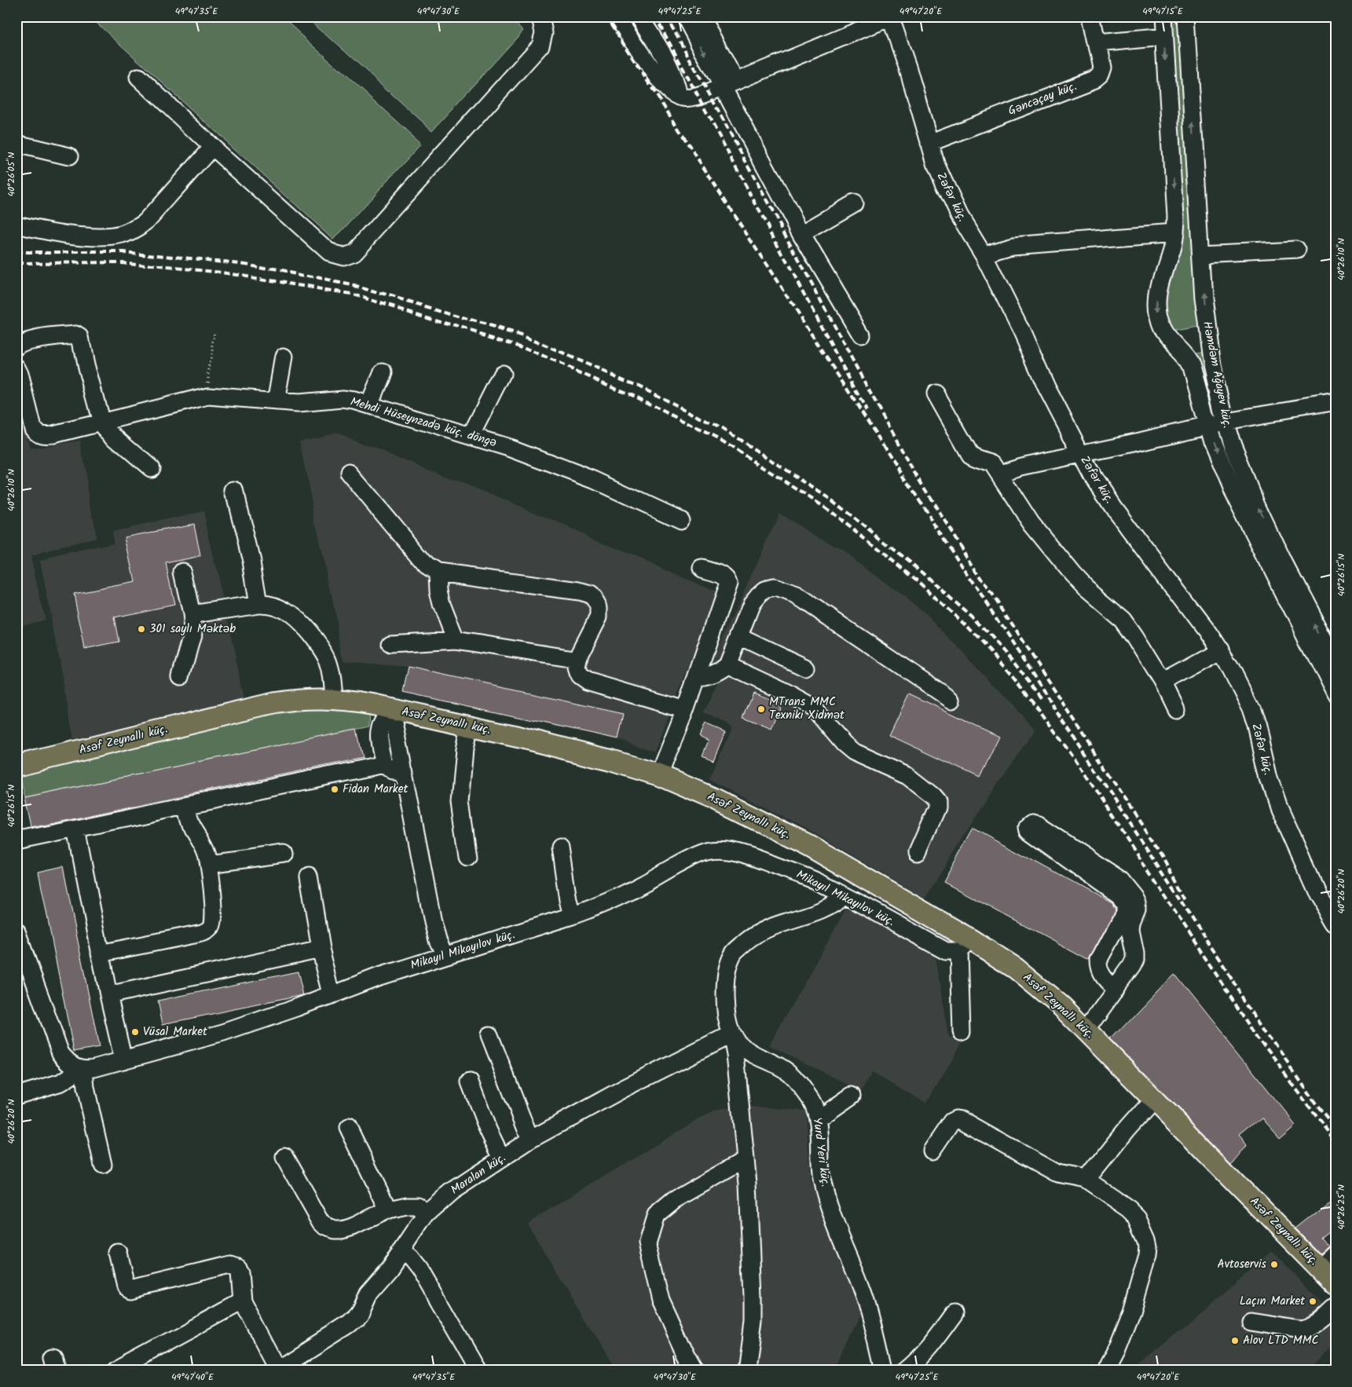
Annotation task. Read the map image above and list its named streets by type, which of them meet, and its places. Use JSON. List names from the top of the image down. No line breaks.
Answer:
{"streets":{"main road":["Asəf Zeynallı küç."],"street":["Gəncəçay küç.","Zəfər küç.","Həmdəm Ağayev küç.","Mehdi Hüseynzadə küç. döngə","Mikayıl Mikayılov küç.","Yurd Yeri küç.","Maralan küç."]},"crossings":[["Gəncəçay küç.","Zəfər küç."],["Asəf Zeynallı küç.","Mikayıl Mikayılov küç."],["Mikayıl Mikayılov küç.","Yurd Yeri küç."],["Yurd Yeri küç.","Maralan küç."]],"places":["301 saylı Məktəb","MTrans MMC Texniki Xidmət","Fidan Market","Vüsal Market","Avtoservis","Laçın Market","Alov LTD MMC"],"coordinates":["49°47'35\"E","49°47'30\"E","49°47'25\"E","49°47'20\"E","49°47'15\"E","40°26'05\"N","40°26'10\"N","40°26'15\"N","40°26'20\"N","40°26'25\"N","49°47'40\"E"]}
